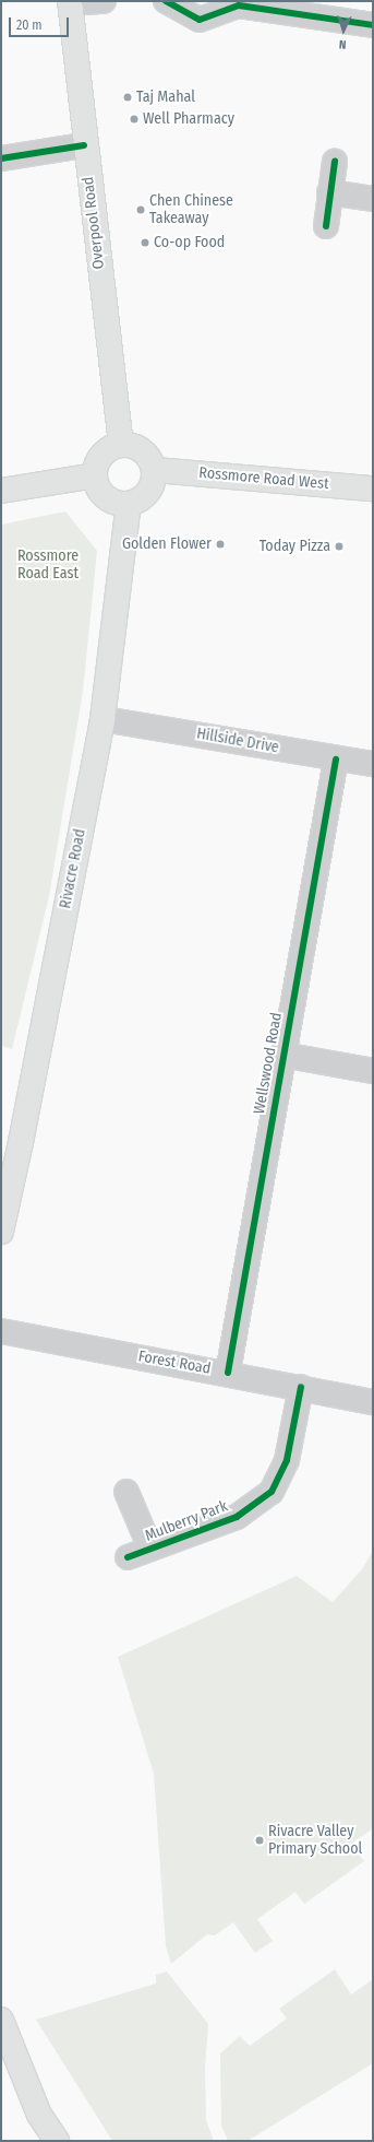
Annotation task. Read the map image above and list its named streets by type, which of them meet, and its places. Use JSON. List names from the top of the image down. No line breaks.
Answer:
{"streets":{"main road":["Overpool Road","Rossmore Road West","Rivacre Road"],"street":["Hillside Drive","Wellswood Road","Forest Road","Mulberry Park"]},"crossings":[["Overpool Road","Rossmore Road West"],["Overpool Road","Rivacre Road"],["Rossmore Road West","Rivacre Road"],["Hillside Drive","Rivacre Road"],["Hillside Drive","Wellswood Road"],["Wellswood Road","Forest Road"],["Forest Road","Mulberry Park"]],"parks":["Rossmore Road East"],"places":["Taj Mahal","Well Pharmacy","Chen Chinese Takeaway","Co-op Food","Golden Flower","Today Pizza","Rivacre Valley Primary School"],"scale_bar":"20 m","north":"bottom"}
